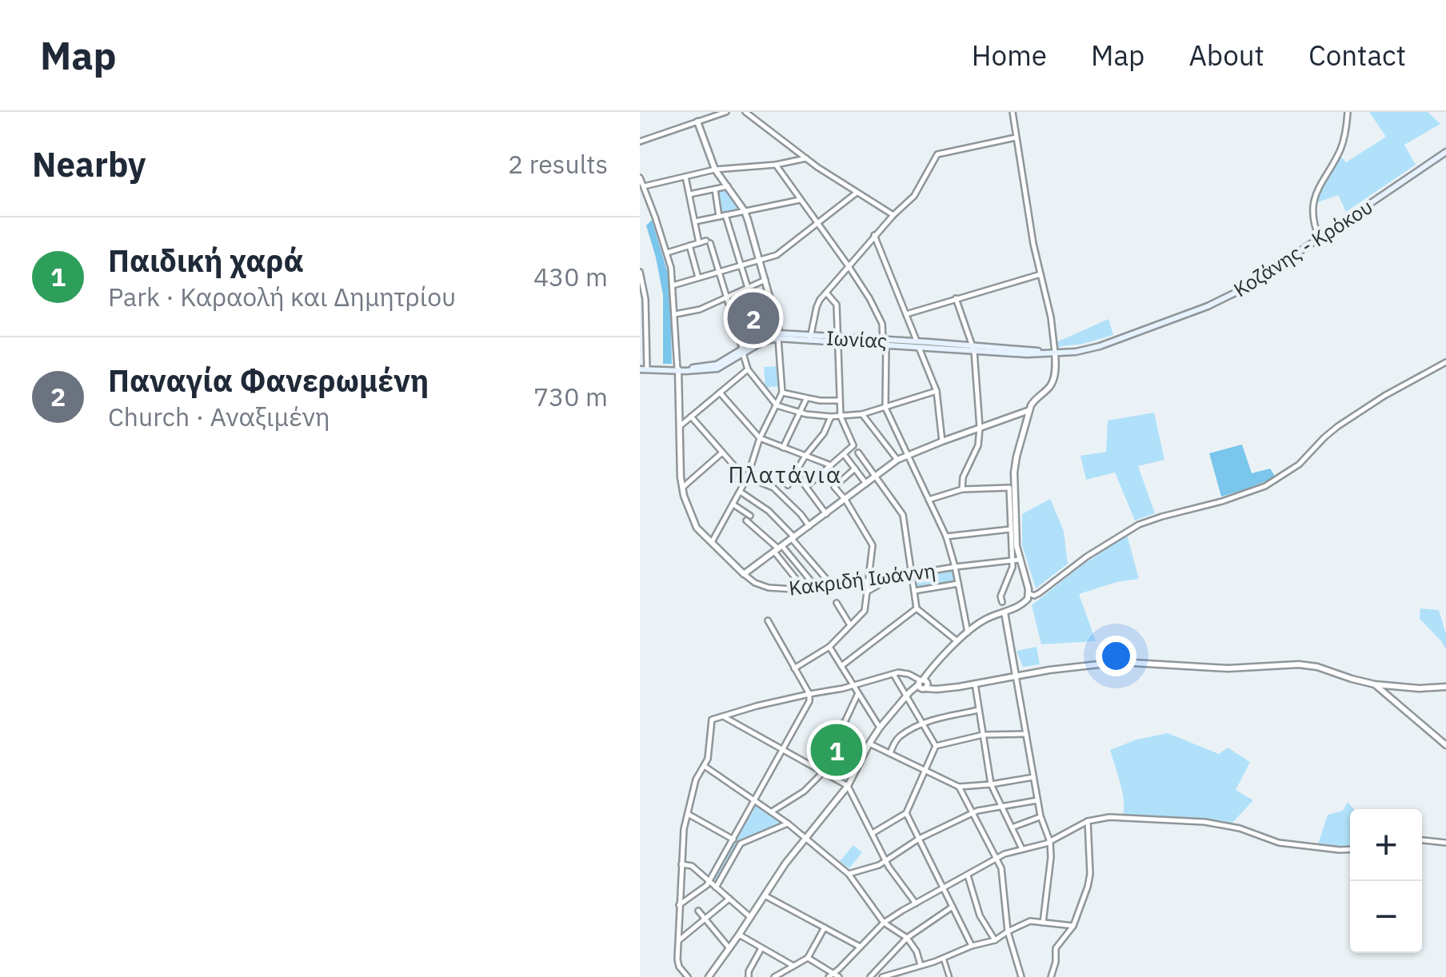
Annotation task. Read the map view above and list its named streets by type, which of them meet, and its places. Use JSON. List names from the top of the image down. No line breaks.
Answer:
{"streets":{"main road":["Κοζάνης - Κρόκου","Ιωνίας"],"street":["Κακριδή Ιωάννη"]},"crossings":[["Κοζάνης - Κρόκου","Ιωνίας"],["Ιωνίας","Κακριδή Ιωάννη"]],"districts":["Πλατάνια"],"page":{"header":"Map","nav":["Home","Map","About","Contact"],"heading":["Nearby","2 results"],"list":[{"mark":"1","name":"Παιδική χαρά","note":"Park · Καραολή και Δημητρίου","value":"430 m"},{"mark":"2","name":"Παναγία Φανερωμένη","note":"Church · Αναξιμένη","value":"730 m"}],"pins":["2","1"],"map_buttons":["+","−"]}}
